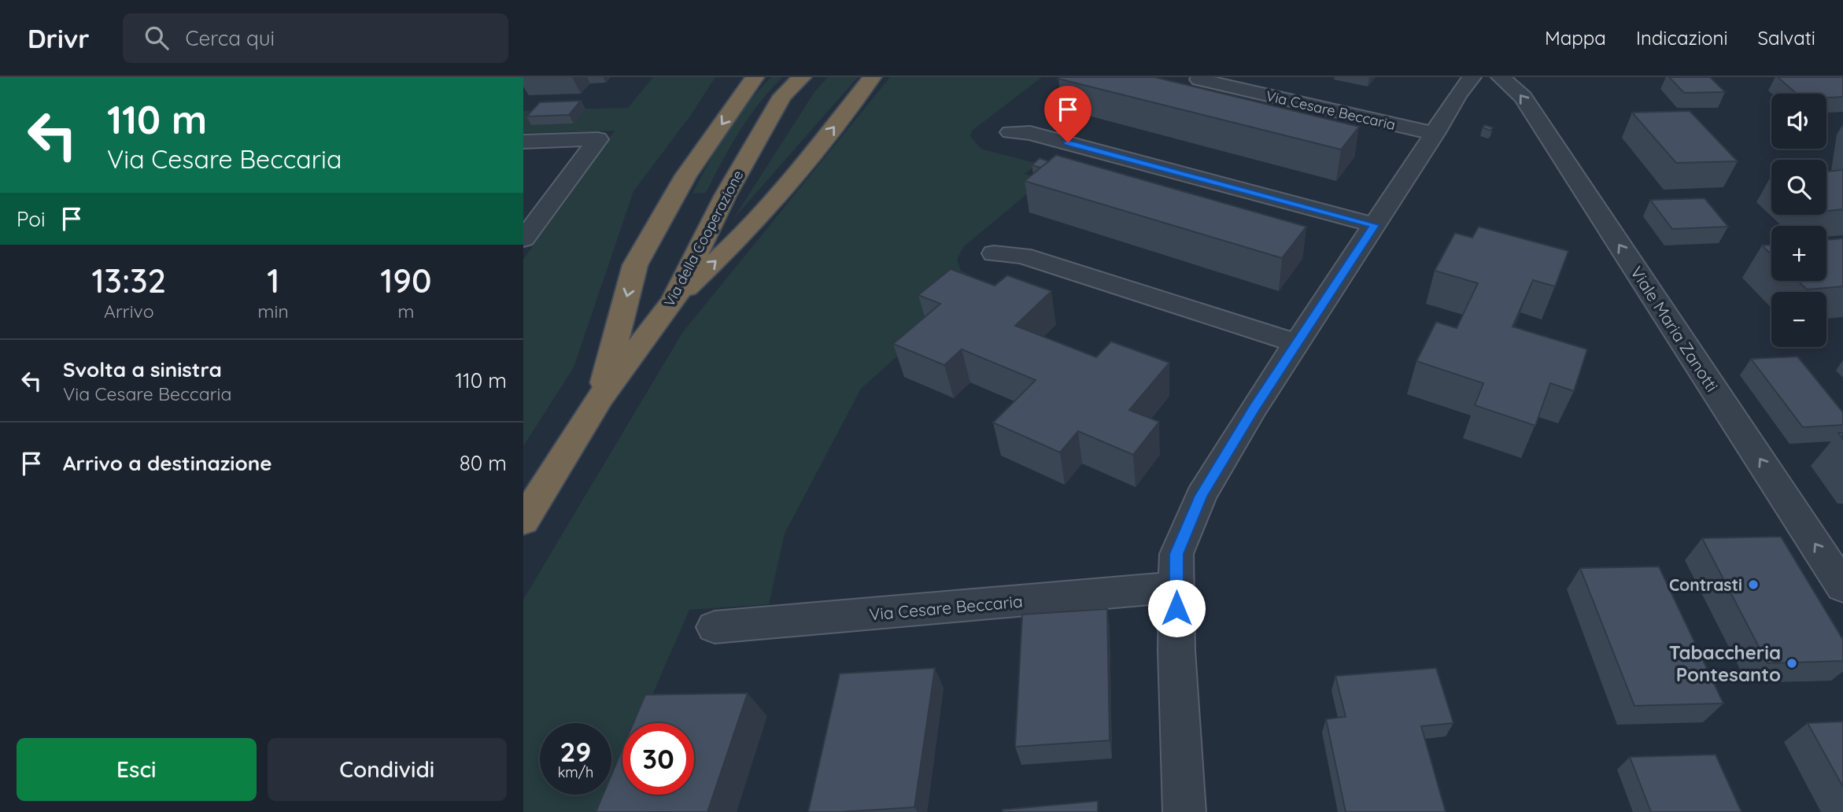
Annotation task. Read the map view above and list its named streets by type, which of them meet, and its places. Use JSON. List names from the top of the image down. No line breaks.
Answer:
{"streets":{"highway":["Via della Cooperazione"],"street":["Via Cesare Beccaria","Viale Maria Zanotti"]},"one_way":["Viale Maria Zanotti"],"places":["Contrasti","Tabaccheria Pontesanto"],"page":{"header":"Drivr","search":"Cerca qui","nav":["Mappa","Indicazioni","Salvati"],"turn":["110 m","Via Cesare Beccaria"],"map_buttons":["+","−"],"then":"Poi","eta":["13:32","Arrivo","1","min","190","m"],"list":[{"name":"Svolta a sinistra","note":"Via Cesare Beccaria","value":"110 m"},{"name":"Arrivo a destinazione","value":"80 m"}],"speed":"29 km/h","limit":"30","buttons":["Esci","Condividi"]}}
